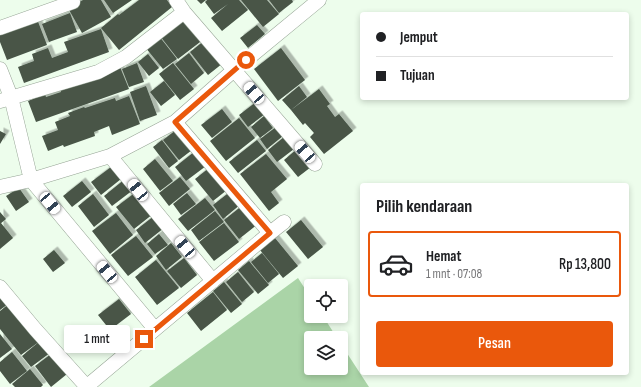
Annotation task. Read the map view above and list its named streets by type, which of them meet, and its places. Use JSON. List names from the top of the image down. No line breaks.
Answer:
{"page":{"banner":["Jemput","Tujuan"],"heading":"Pilih kendaraan","list":[{"name":"Hemat","note":"1 mnt · 07:08","value":"Rp 13,800"}],"buttons":"Pesan","bubble":"1 mnt"}}
